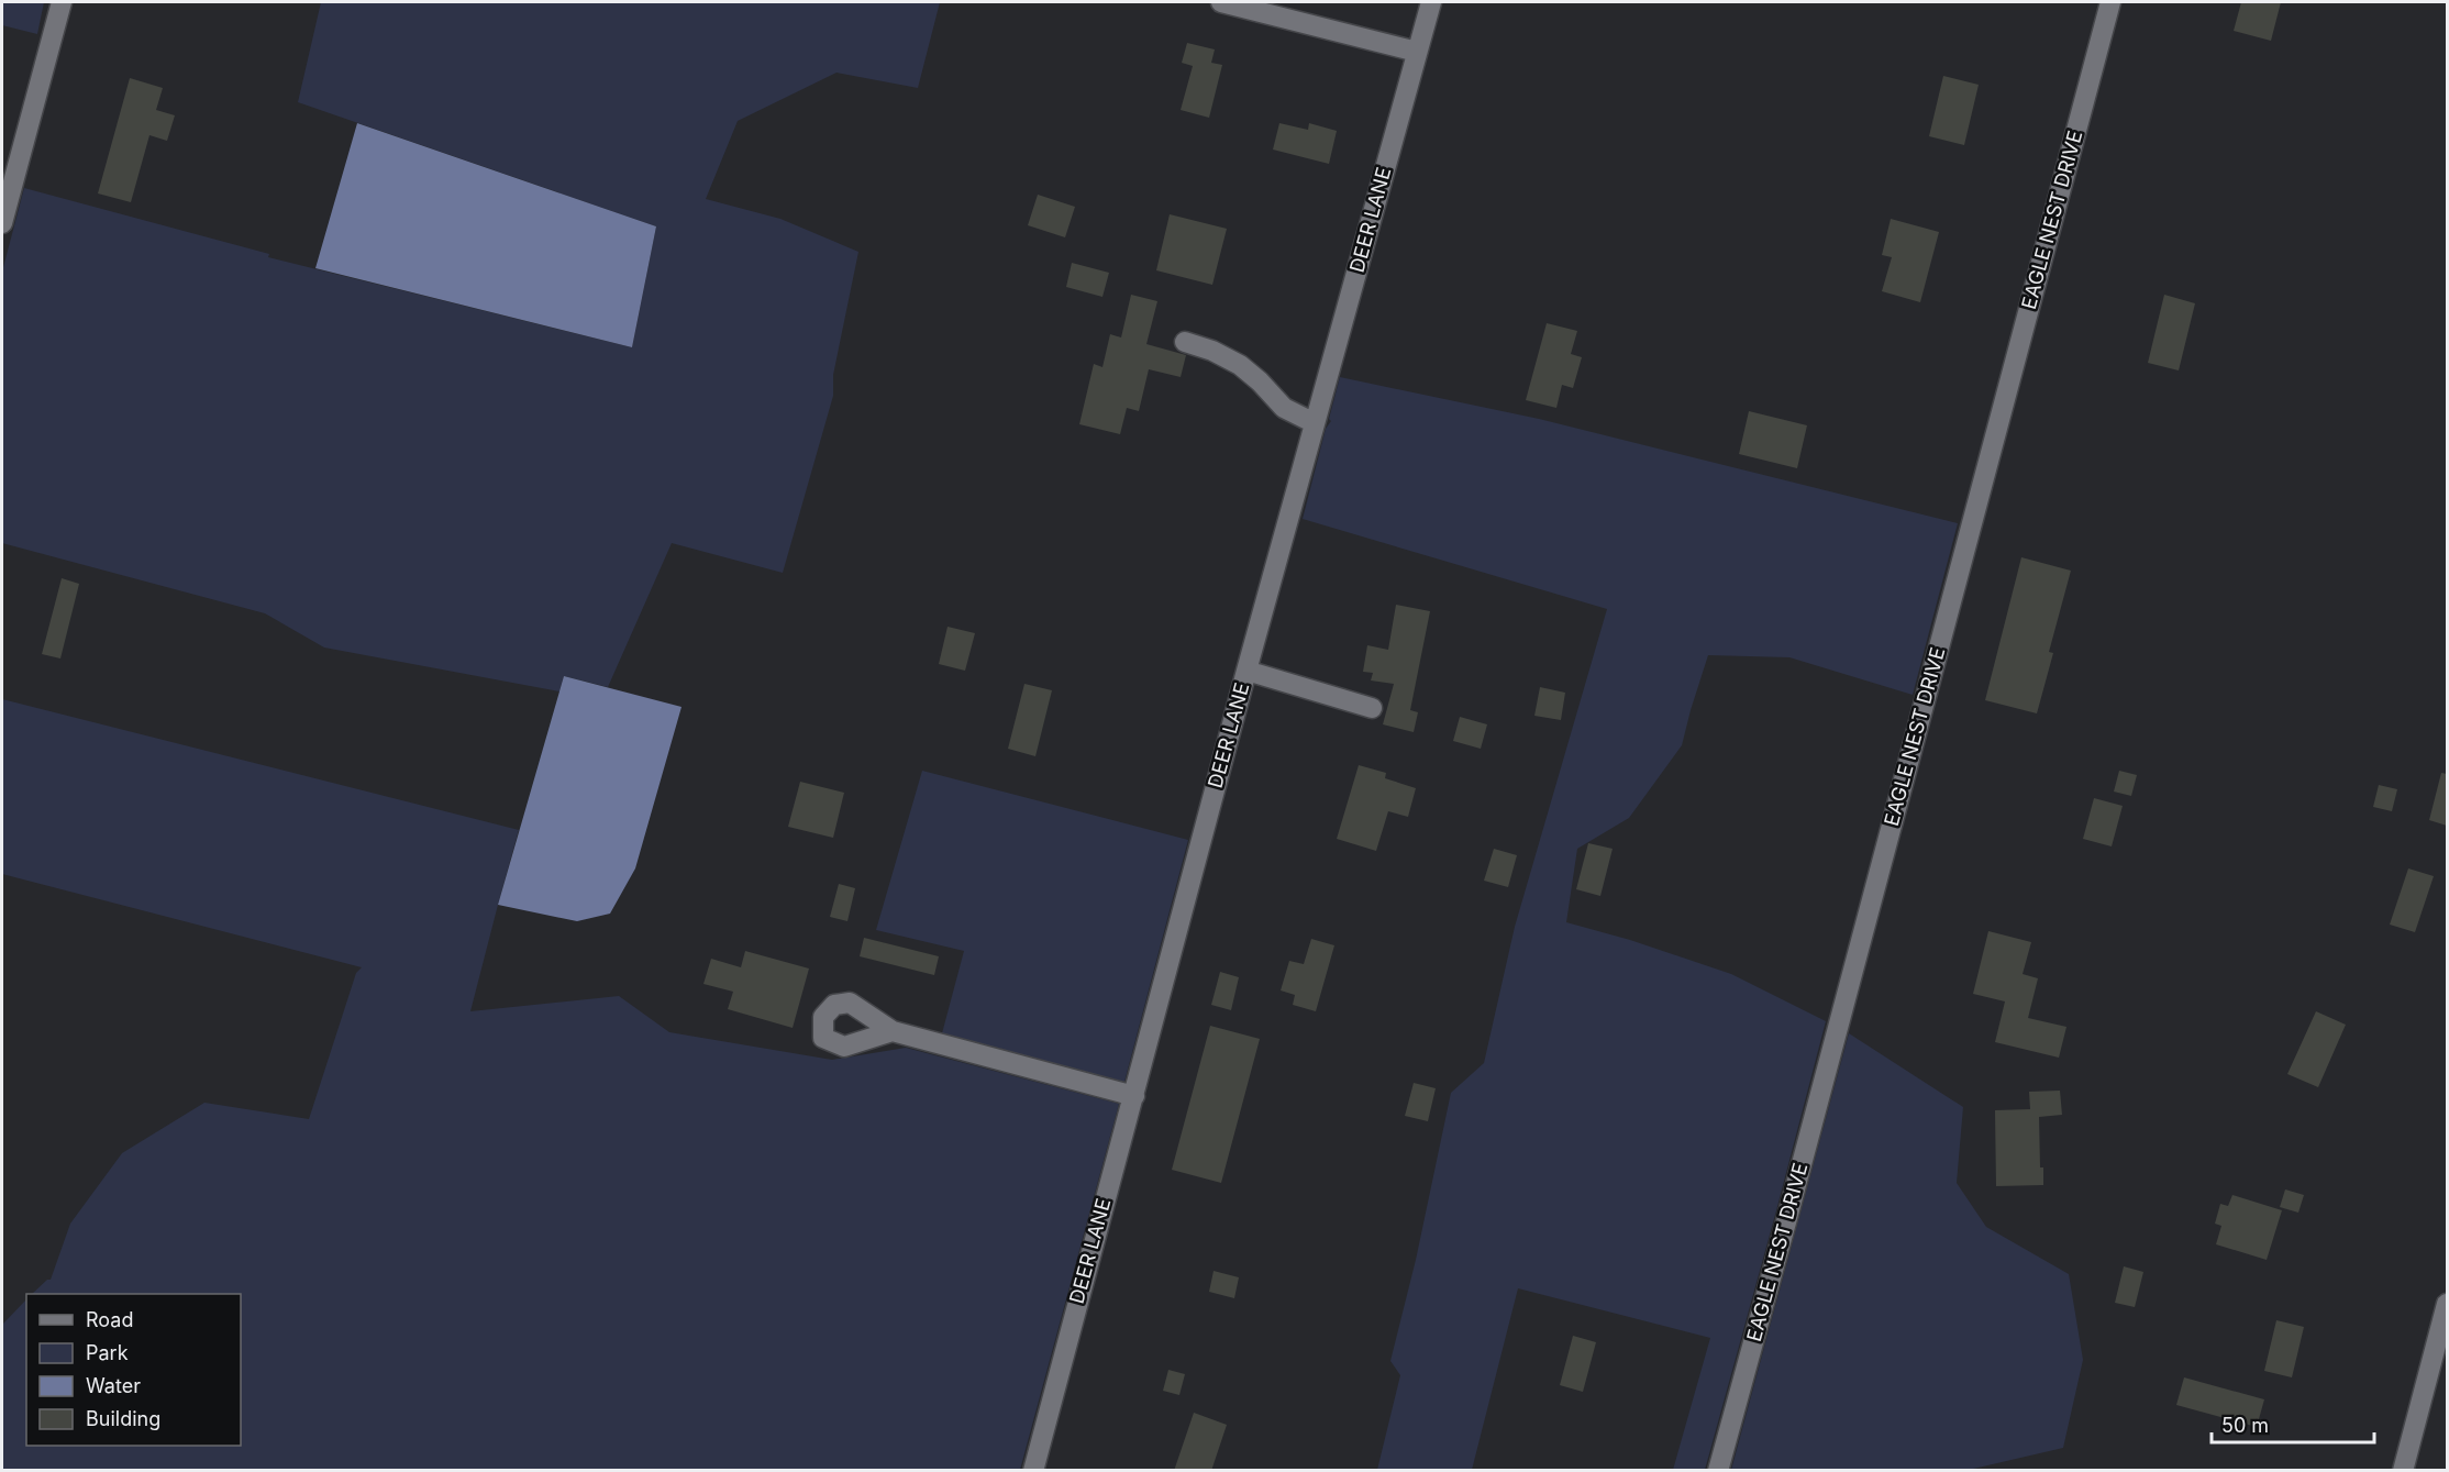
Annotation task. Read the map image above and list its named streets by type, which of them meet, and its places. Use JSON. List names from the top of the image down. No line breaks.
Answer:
{"streets":{"street":["DEER LANE","EAGLE NEST DRIVE"]},"legend":["Road","Park","Water","Building"],"scale_bar":"50 m"}
